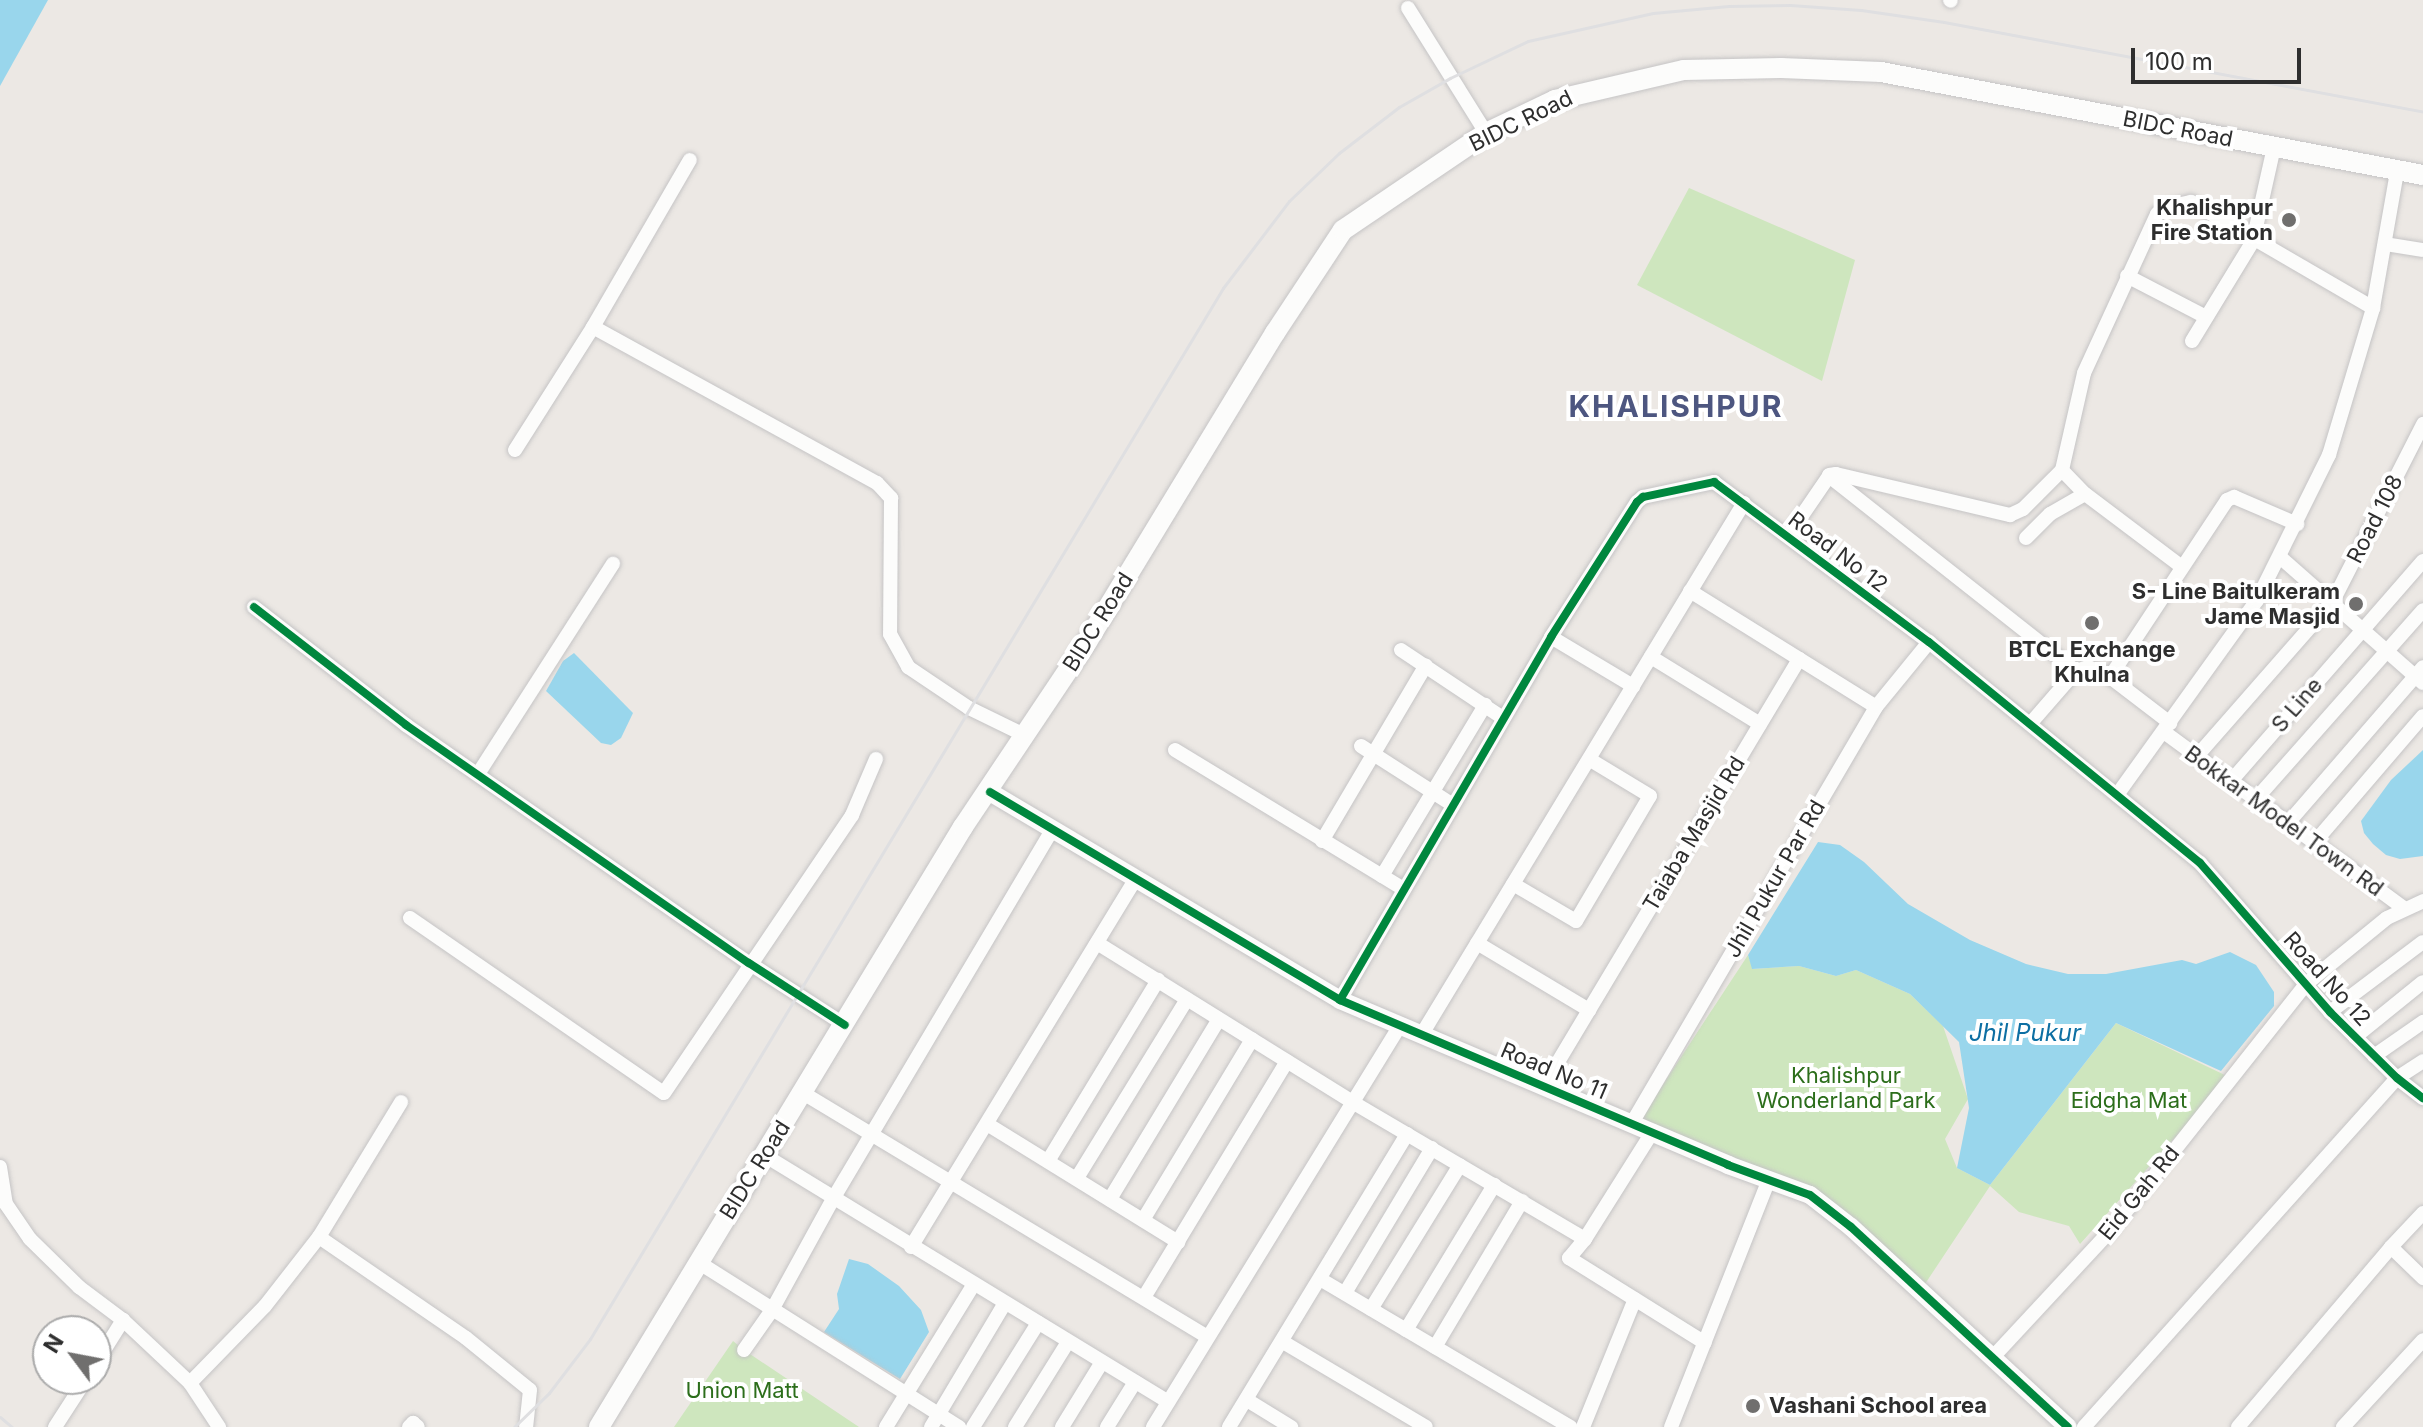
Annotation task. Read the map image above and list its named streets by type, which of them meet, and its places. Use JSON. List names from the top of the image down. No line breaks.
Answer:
{"streets":{"main road":["BIDC Road"],"street":["Road 108","Road No 12","S Line","Bokkar Model Town Rd","Taiaba Masjid Rd","Jhil Pukur Par Rd","Road No 11","Eid Gah Rd"]},"crossings":[["BIDC Road","Road No 11"],["Road 108","Bokkar Model Town Rd"],["Road No 12","Jhil Pukur Par Rd"],["Road No 12","Road No 11"],["Road No 12","Eid Gah Rd"],["S Line","Bokkar Model Town Rd"],["Bokkar Model Town Rd","Eid Gah Rd"],["Taiaba Masjid Rd","Road No 11"],["Jhil Pukur Par Rd","Road No 11"],["Road No 11","Eid Gah Rd"]],"districts":["KHALISHPUR"],"water":["Jhil Pukur"],"parks":["Khalishpur Wonderland Park","Eidgha Mat","Union Matt"],"places":["Khalishpur Fire Station","S- Line Baitulkeram Jame Masjid","BTCL Exchange Khulna","Vashani School area"],"scale_bar":"100 m","north":"top left"}
